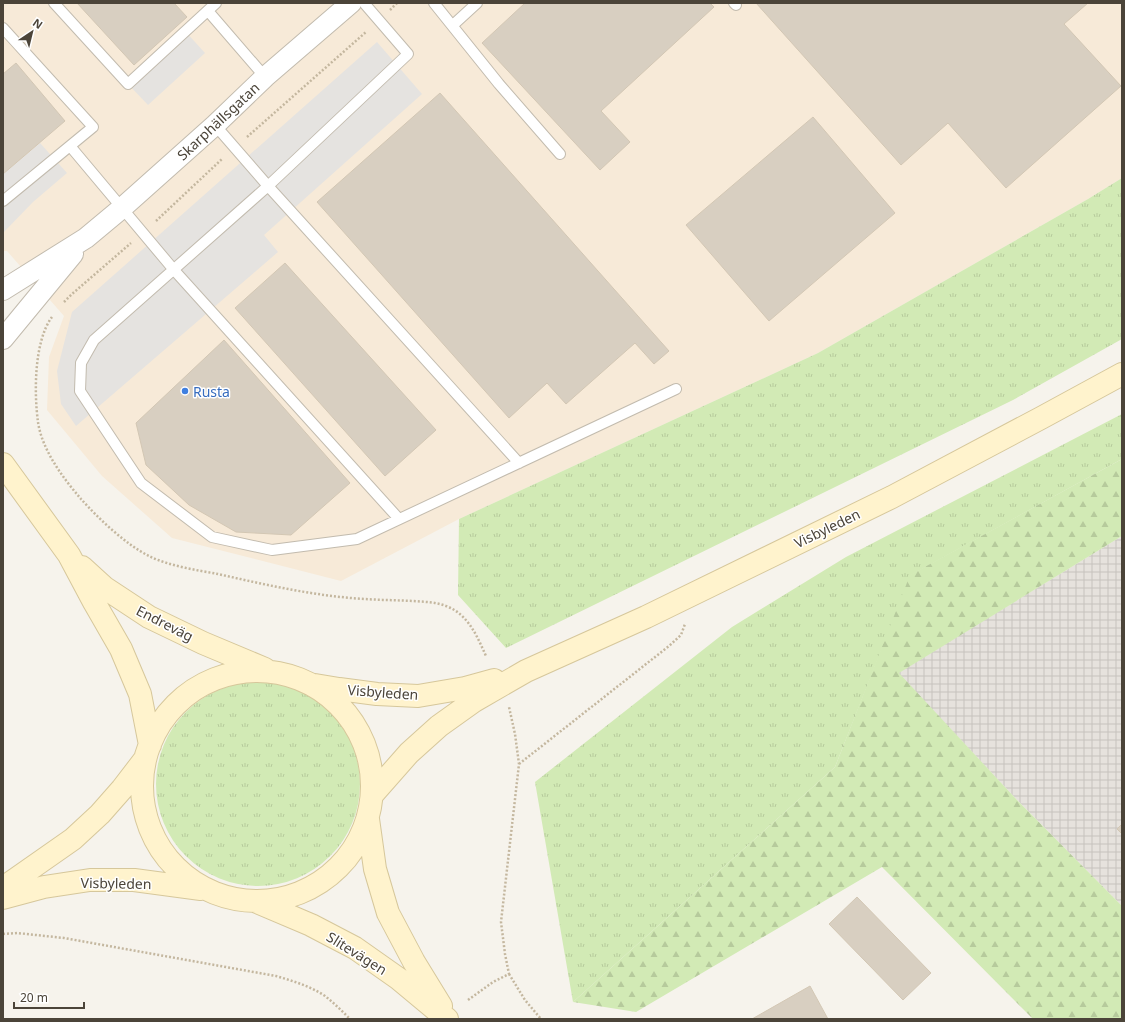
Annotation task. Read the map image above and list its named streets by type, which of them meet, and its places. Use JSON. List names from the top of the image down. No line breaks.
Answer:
{"streets":{"main road":["Visbyleden","Endreväg","Slitevägen"],"street":["Skarphällsgatan"]},"places":["Rusta"],"scale_bar":"20 m","north":"top right"}
